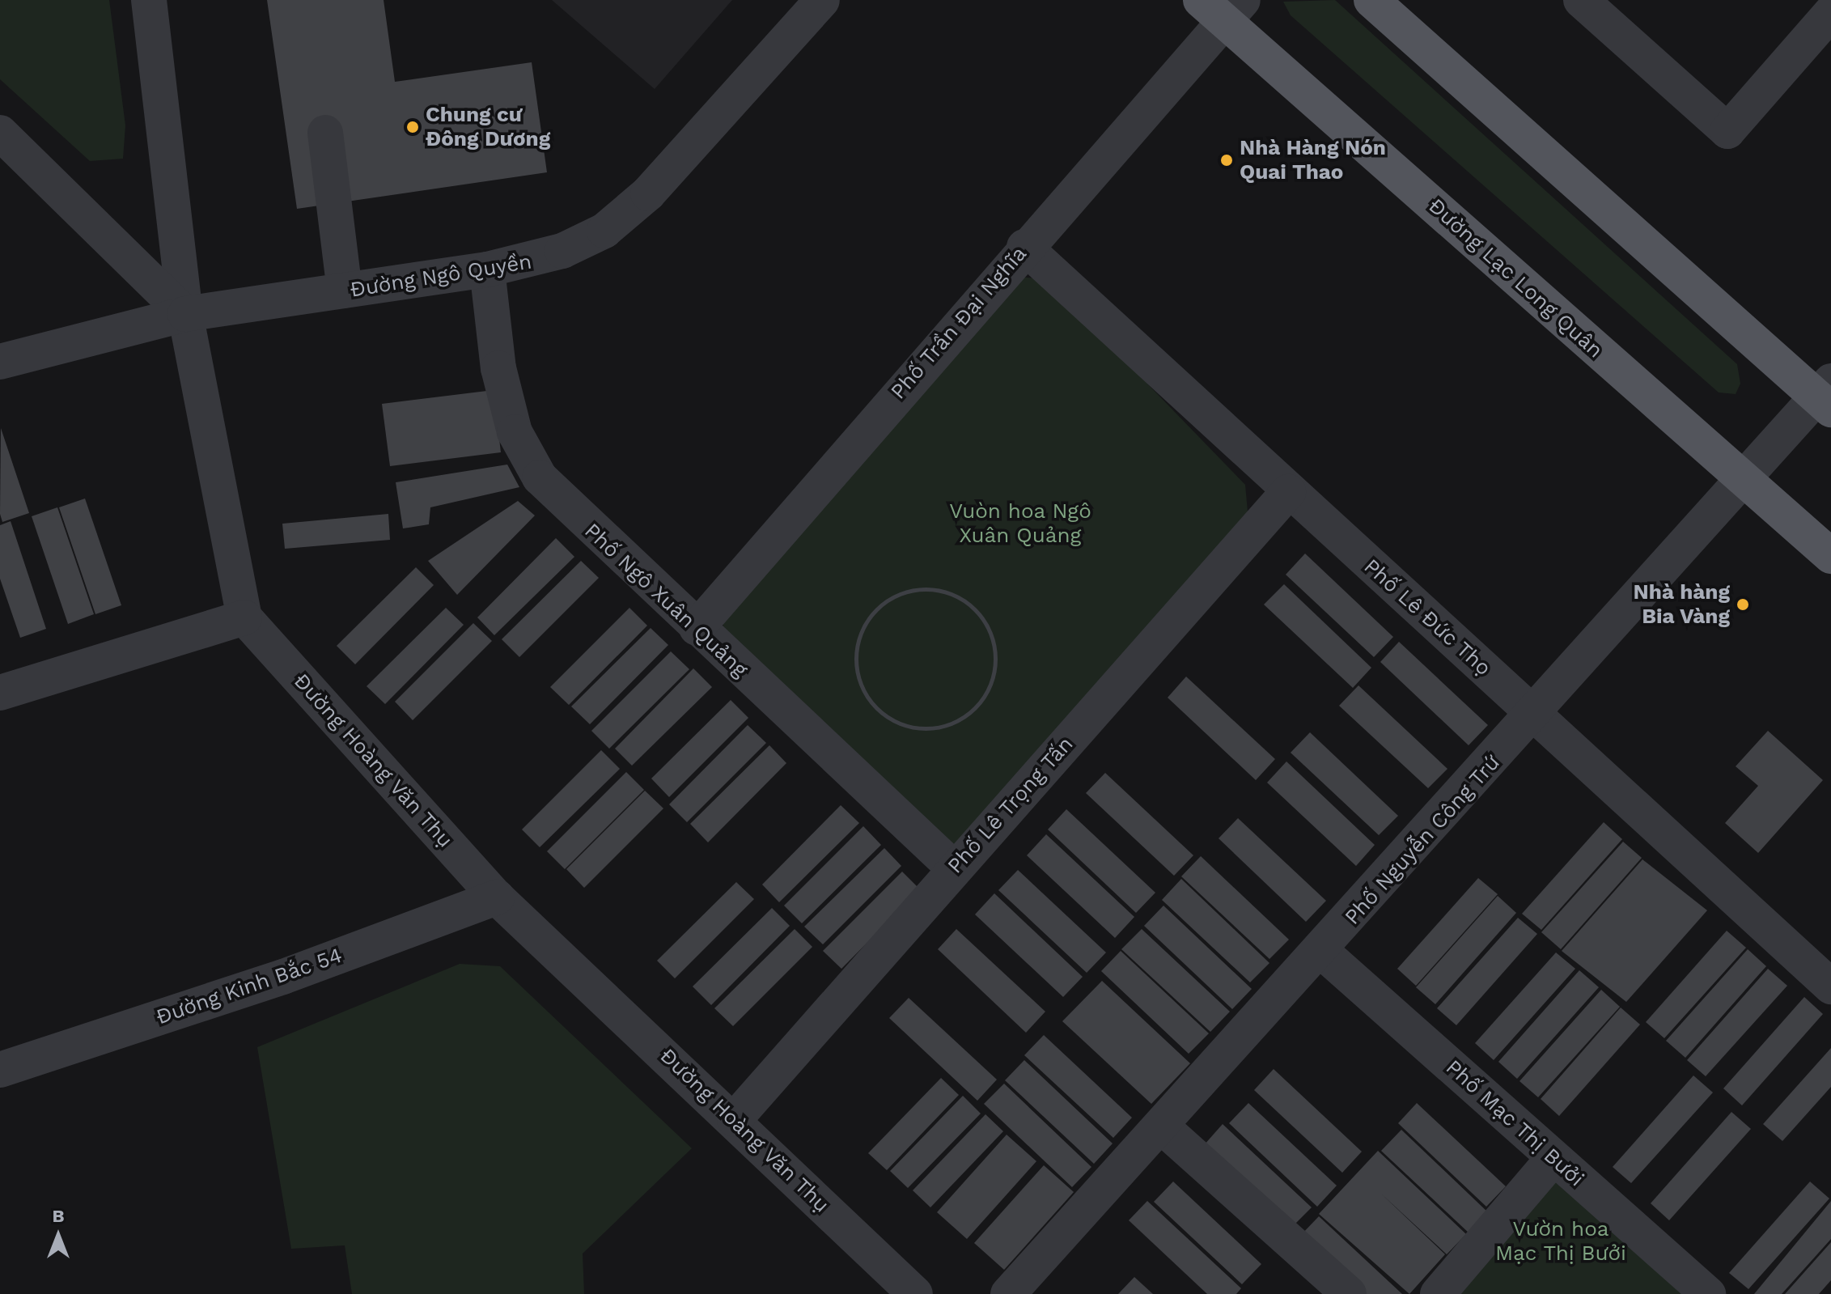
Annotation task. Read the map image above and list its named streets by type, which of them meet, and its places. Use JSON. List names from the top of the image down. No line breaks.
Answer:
{"streets":{"main road":["Đường Lạc Long Quân"],"street":["Đường Ngô Quyền","Phố Trần Đại Nghĩa","Phố Ngô Xuân Quảng","Phố Lê Đức Thọ","Đường Hoàng Văn Thụ","Phố Lê Trọng Tấn","Phố Nguyễn Công Trứ","Đường Kinh Bắc 54","Phố Mạc Thị Bưởi"]},"crossings":[["Đường Ngô Quyền","Phố Ngô Xuân Quảng"],["Đường Lạc Long Quân","Phố Trần Đại Nghĩa"],["Đường Lạc Long Quân","Phố Nguyễn Công Trứ"],["Phố Trần Đại Nghĩa","Phố Ngô Xuân Quảng"],["Phố Trần Đại Nghĩa","Phố Lê Đức Thọ"],["Phố Ngô Xuân Quảng","Phố Lê Trọng Tấn"],["Phố Lê Đức Thọ","Phố Lê Trọng Tấn"],["Phố Lê Đức Thọ","Phố Nguyễn Công Trứ"],["Đường Hoàng Văn Thụ","Phố Lê Trọng Tấn"],["Đường Hoàng Văn Thụ","Đường Kinh Bắc 54"],["Phố Nguyễn Công Trứ","Phố Mạc Thị Bưởi"]],"parks":["Vuòn hoa Ngô Xuân Quảng","Vườn hoa Mạc Thị Bưởi"],"places":["Chung cư Đông Dương","Nhà Hàng Nón Quai Thao","Nhà hàng Bia Vàng"],"north":"top"}
